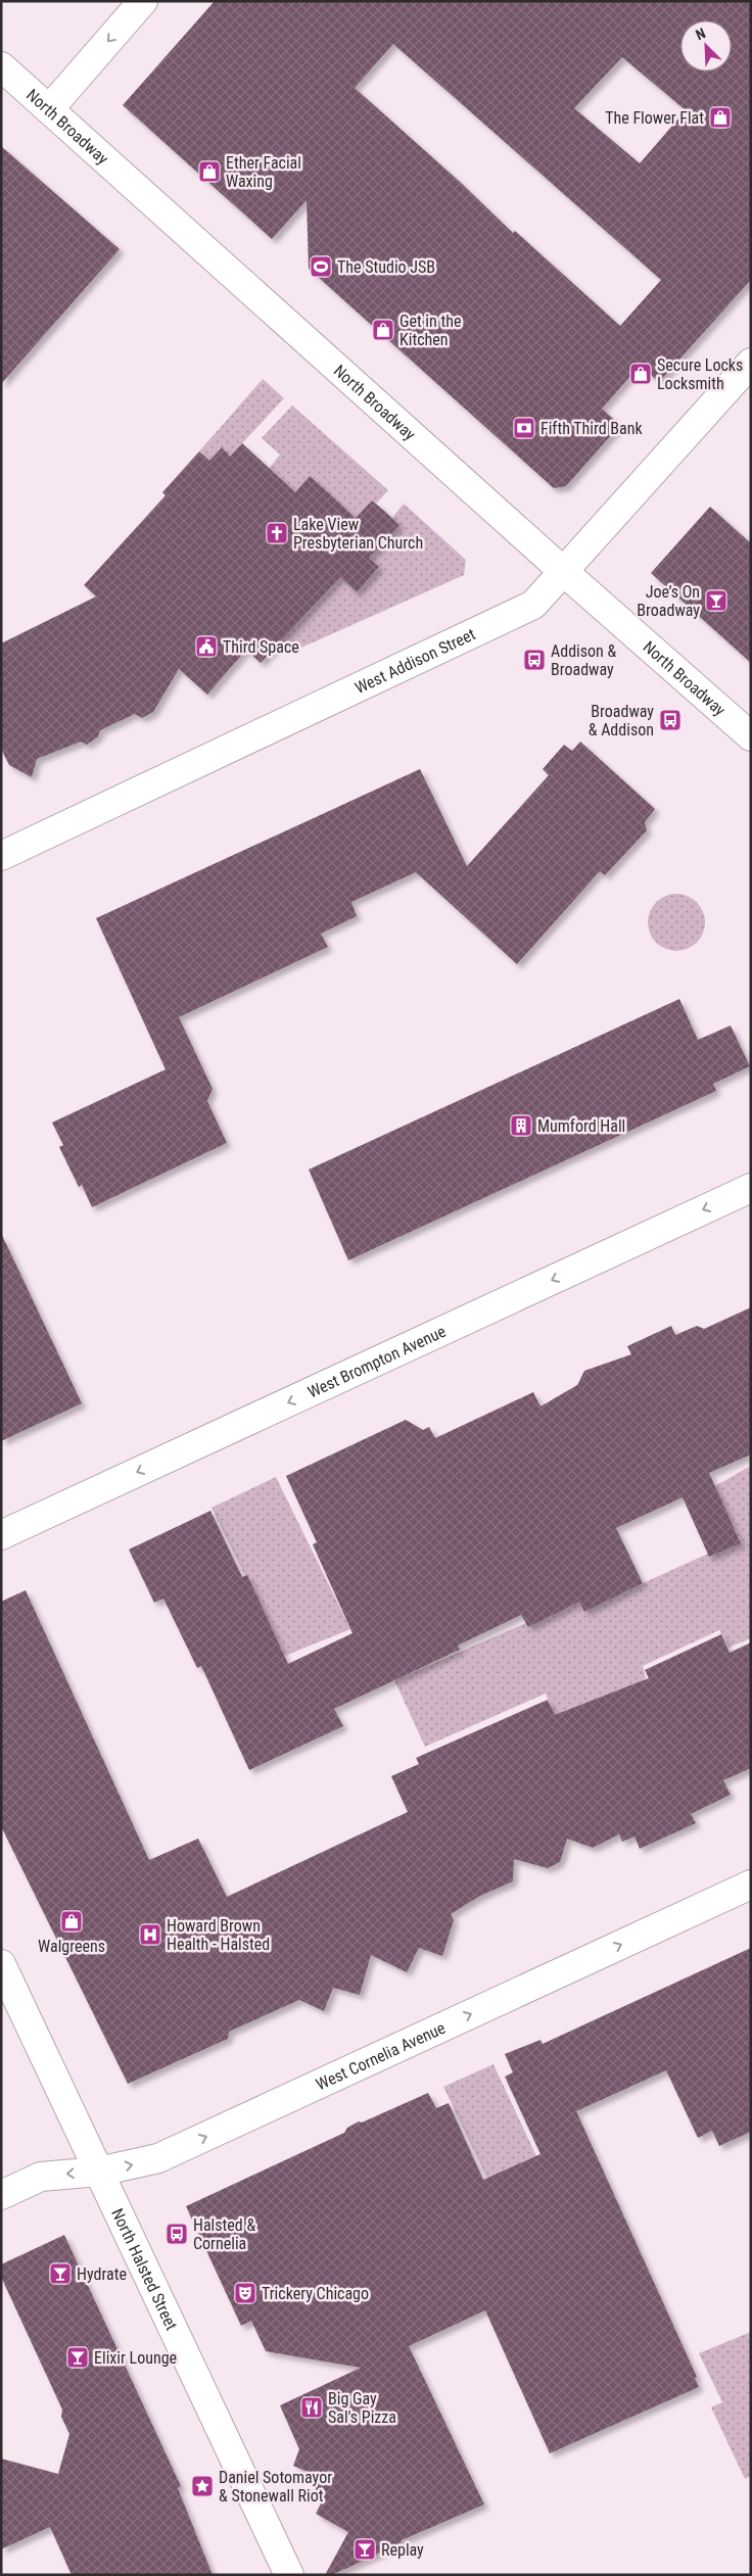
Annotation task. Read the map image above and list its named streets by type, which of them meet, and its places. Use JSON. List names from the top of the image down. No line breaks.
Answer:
{"streets":{"street":["North Broadway","West Addison Street","West Brompton Avenue","West Cornelia Avenue","North Halsted Street"]},"crossings":[["North Broadway","West Addison Street"],["West Cornelia Avenue","North Halsted Street"]],"one_way":["West Brompton Avenue"],"places":{"shop":["The Flower Flat","Ether Facial Waxing","Get in the Kitchen","Secure Locks Locksmith","Walgreens"],"sports":["The Studio JSB"],"bank":["Fifth Third Bank"],"church":["Lake View Presbyterian Church"],"bar":["Joe’s On Broadway","Hydrate","Elixir Lounge","Replay"],"public building":["Third Space"],"bus stop":["Addison & Broadway","Broadway & Addison","Halsted & Cornelia"],"building":["Mumford Hall"],"hospital":["Howard Brown Health - Halsted"],"theatre":["Trickery Chicago"],"restaurant":["Big Gay Sal's Pizza"],"place":["Daniel Sotomayor & Stonewall Riot"]},"north":"top left"}
